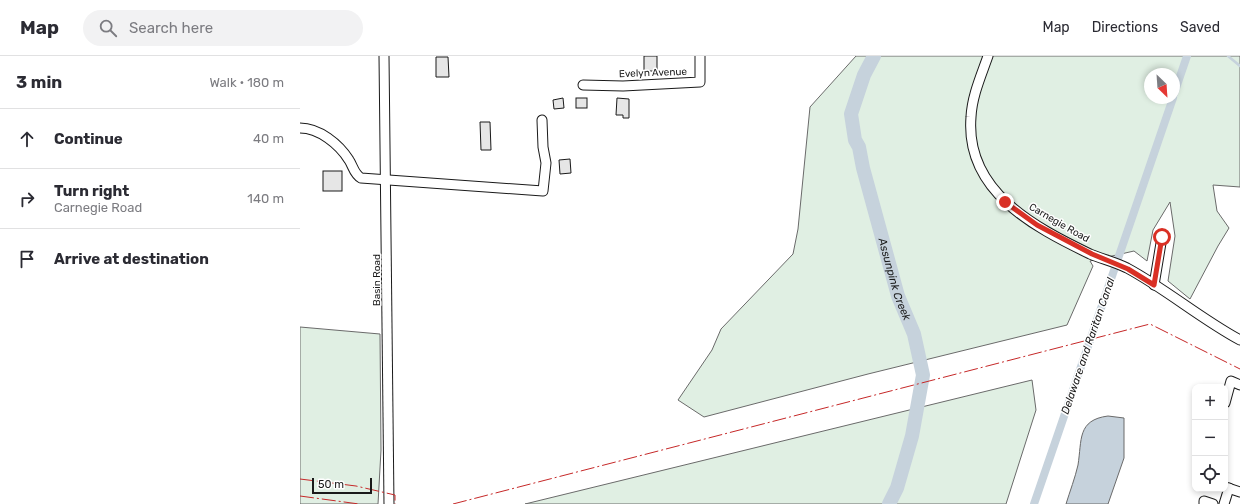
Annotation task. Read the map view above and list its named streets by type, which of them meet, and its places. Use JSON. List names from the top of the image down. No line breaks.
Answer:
{"streets":{"street":["Evelyn Avenue","Carnegie Road","Basin Road"]},"water":["Assunpink Creek","Delaware and Raritan Canal"],"scale_bar":"50 m","north":"bottom right","page":{"header":"Map","search":"Search here","nav":["Map","Directions","Saved"],"heading":["3 min","Walk · 180 m"],"list":[["Continue","40 m"],["Turn right","Carnegie Road","140 m"],"Arrive at destination"],"map_buttons":["+","−"],"scale":"50 m"}}
